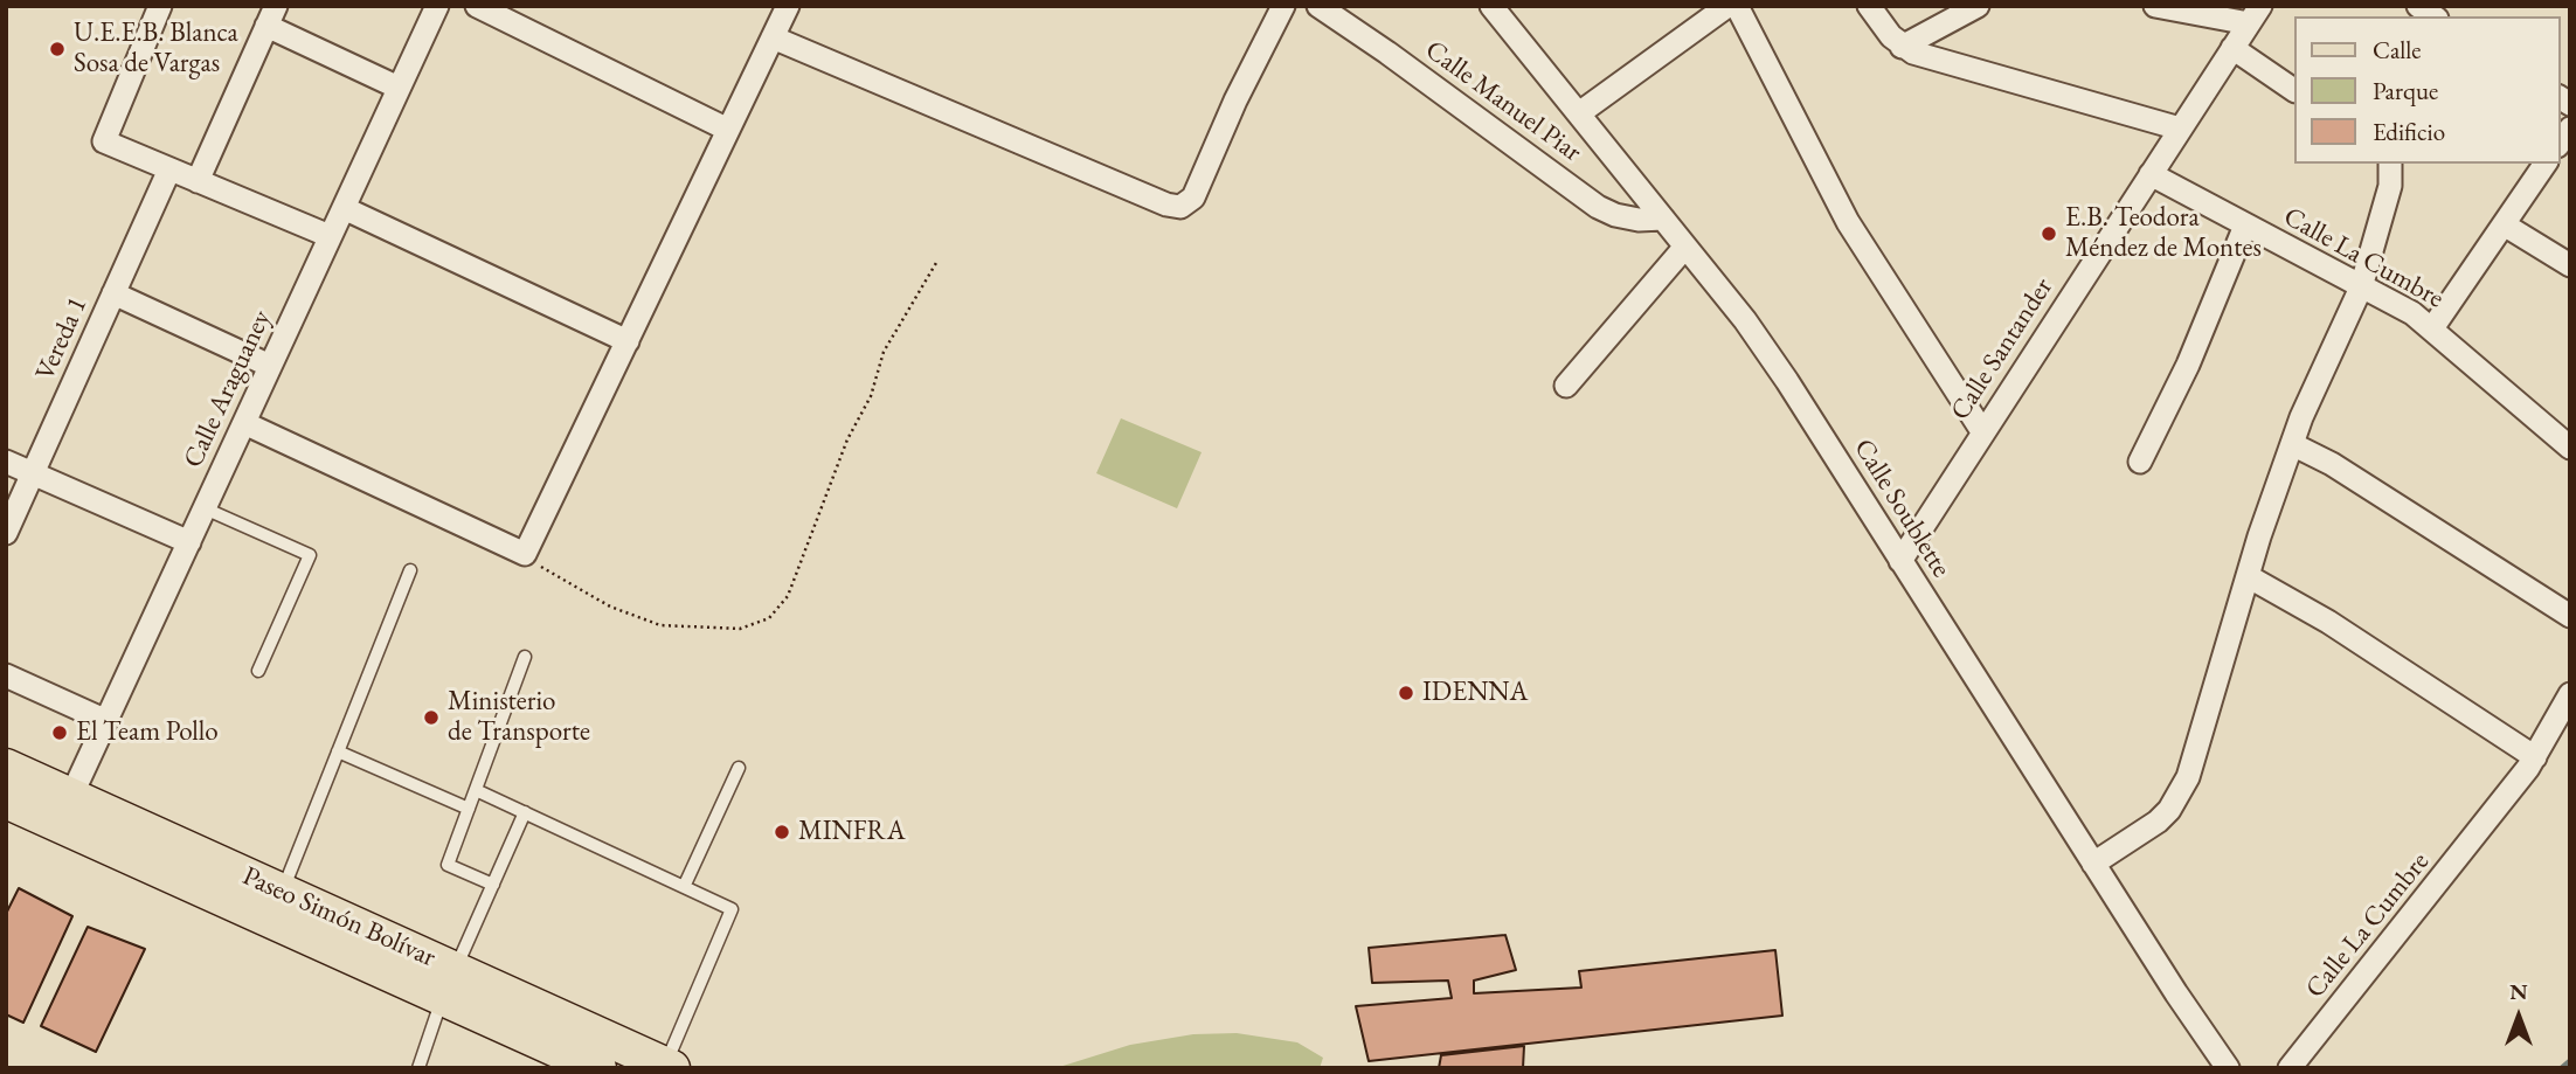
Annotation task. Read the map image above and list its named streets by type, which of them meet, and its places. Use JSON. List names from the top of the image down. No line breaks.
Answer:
{"streets":{"main road":["Paseo Simón Bolívar"],"street":["Calle Manuel Piar","Calle La Cumbre","Vereda 1","Calle Santander","Calle Araguaney","Calle Soublette"]},"crossings":[["Calle Manuel Piar","Calle Soublette"],["Calle La Cumbre","Calle Santander"],["Calle Santander","Calle Soublette"],["Calle Araguaney","Paseo Simón Bolívar"]],"places":["U.E.E.B. Blanca Sosa de Vargas","E.B. Teodora Méndez de Montes","IDENNA","Ministerio de Transporte","El Team Pollo","MINFRA"],"legend":["Calle","Parque","Edificio"],"north":"top"}
